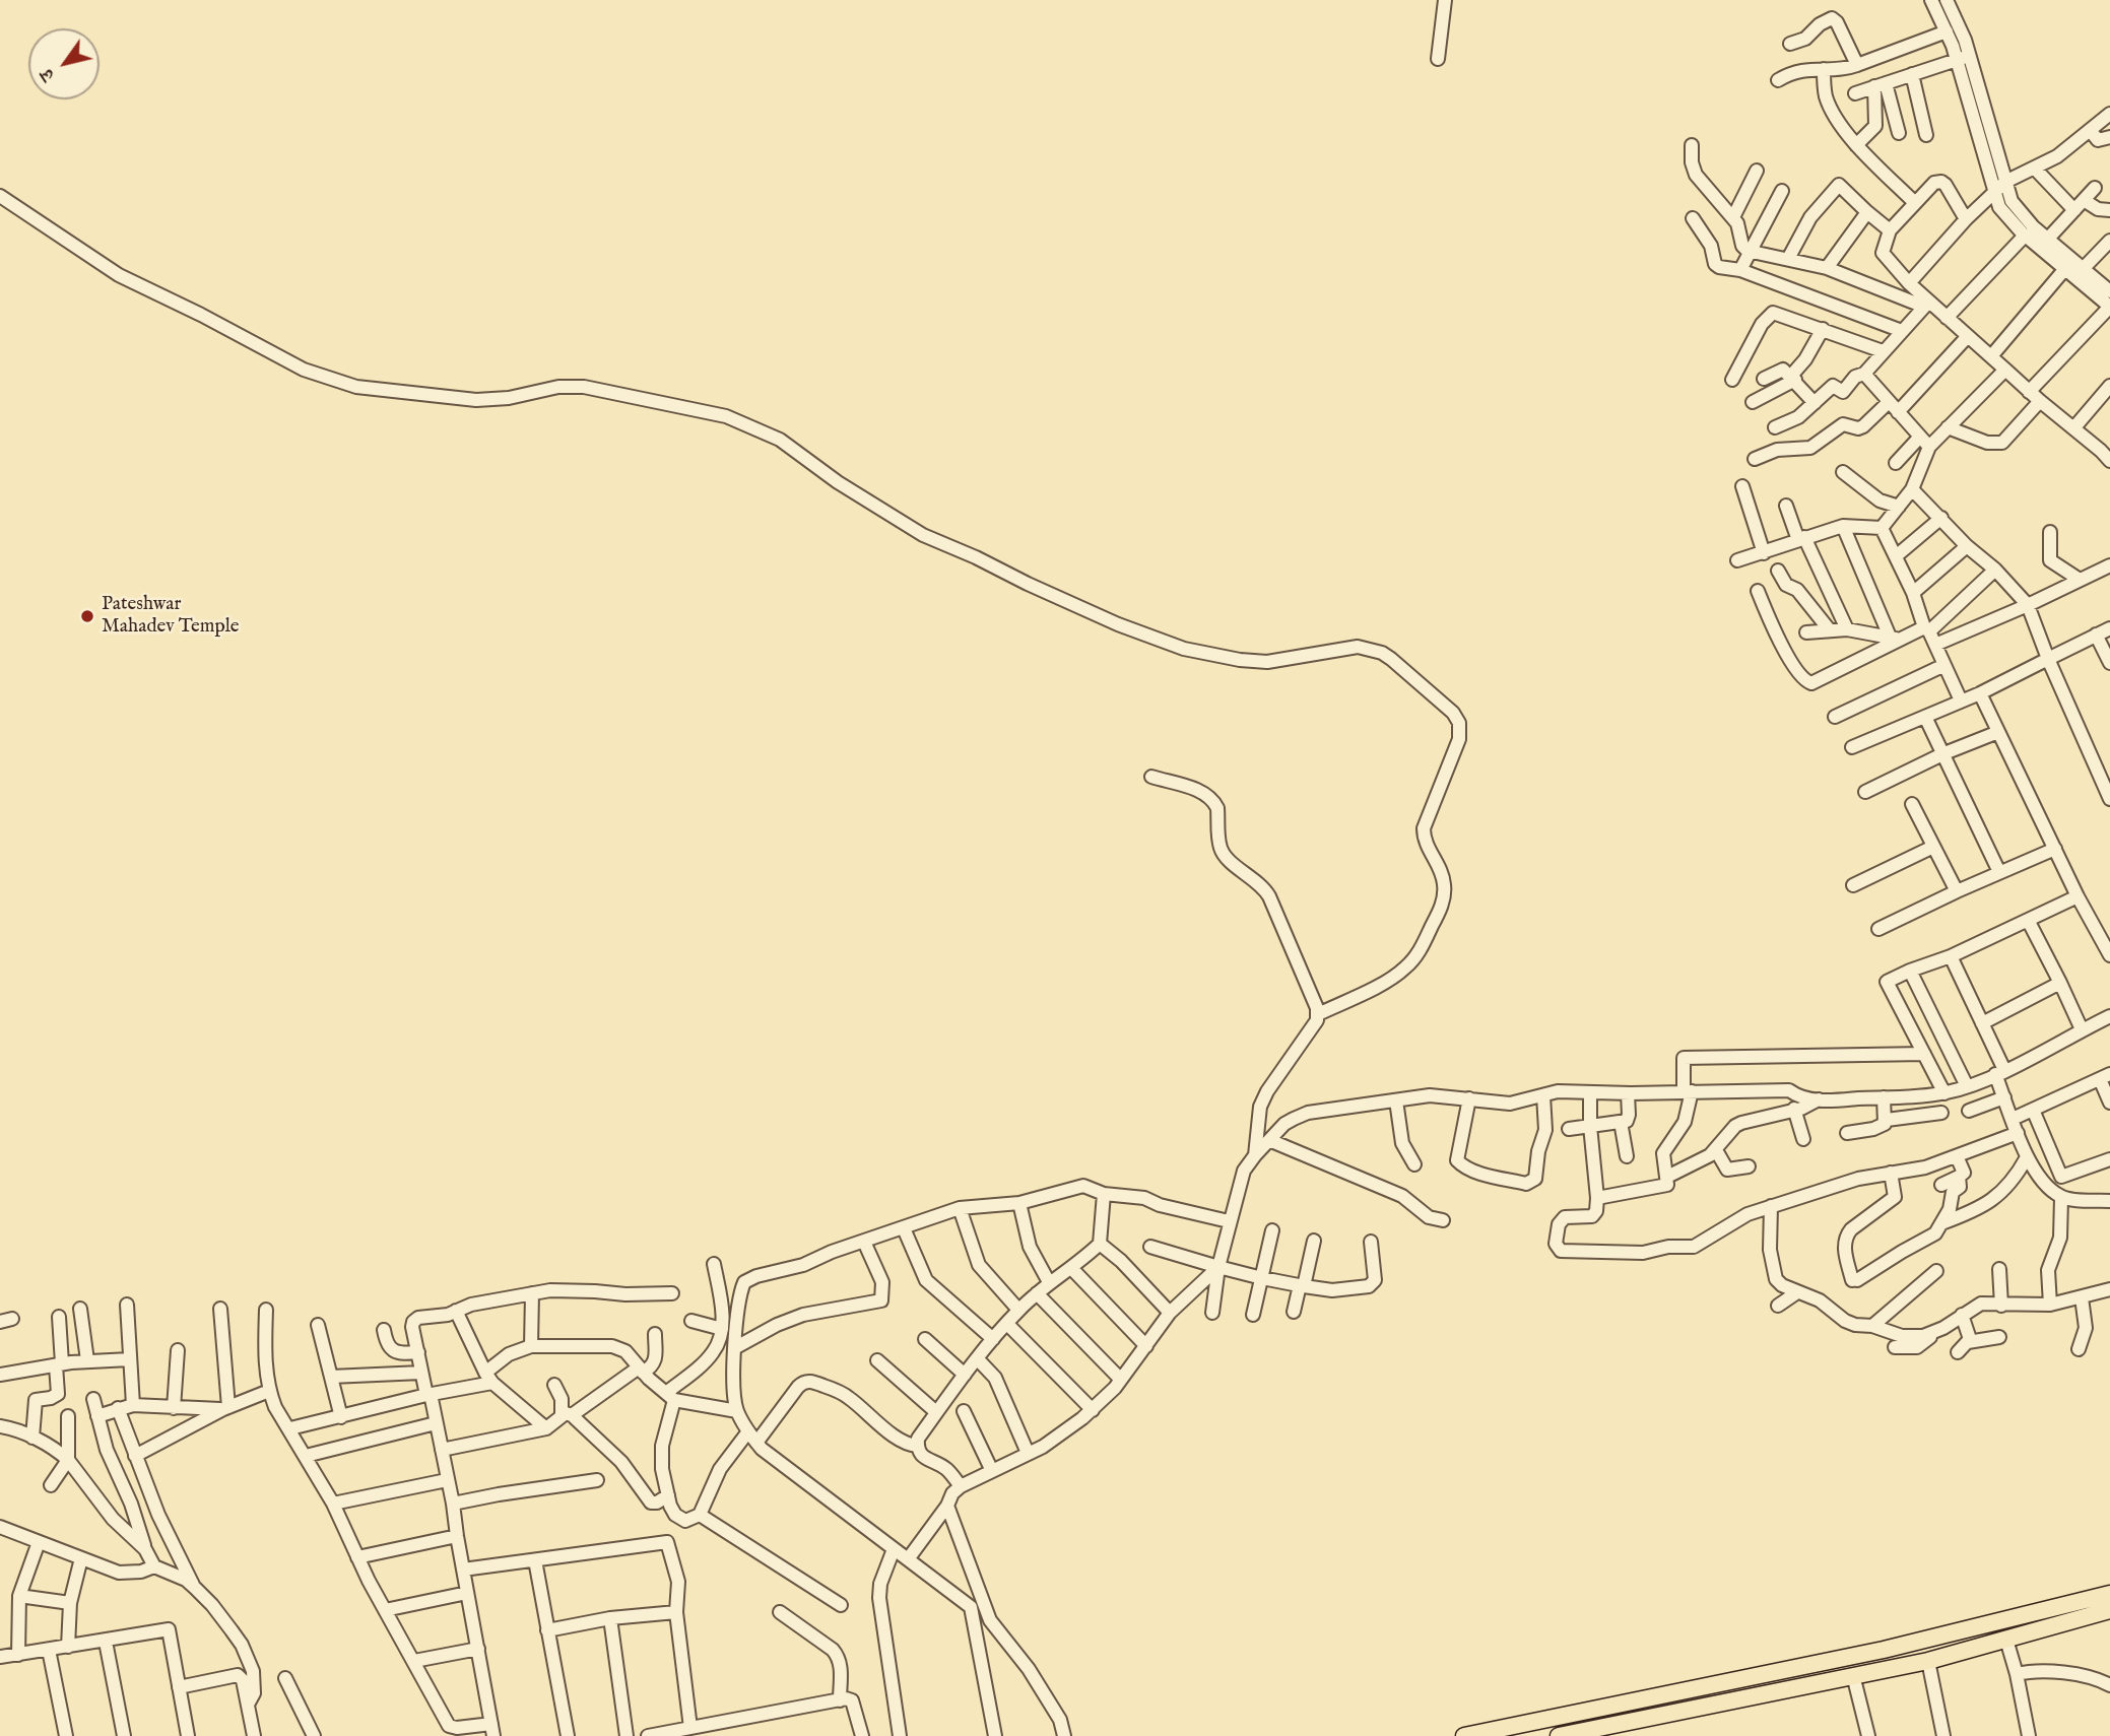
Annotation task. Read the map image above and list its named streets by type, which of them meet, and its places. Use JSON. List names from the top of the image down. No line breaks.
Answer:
{"places":["Pateshwar Mahadev Temple"],"north":"bottom left"}
